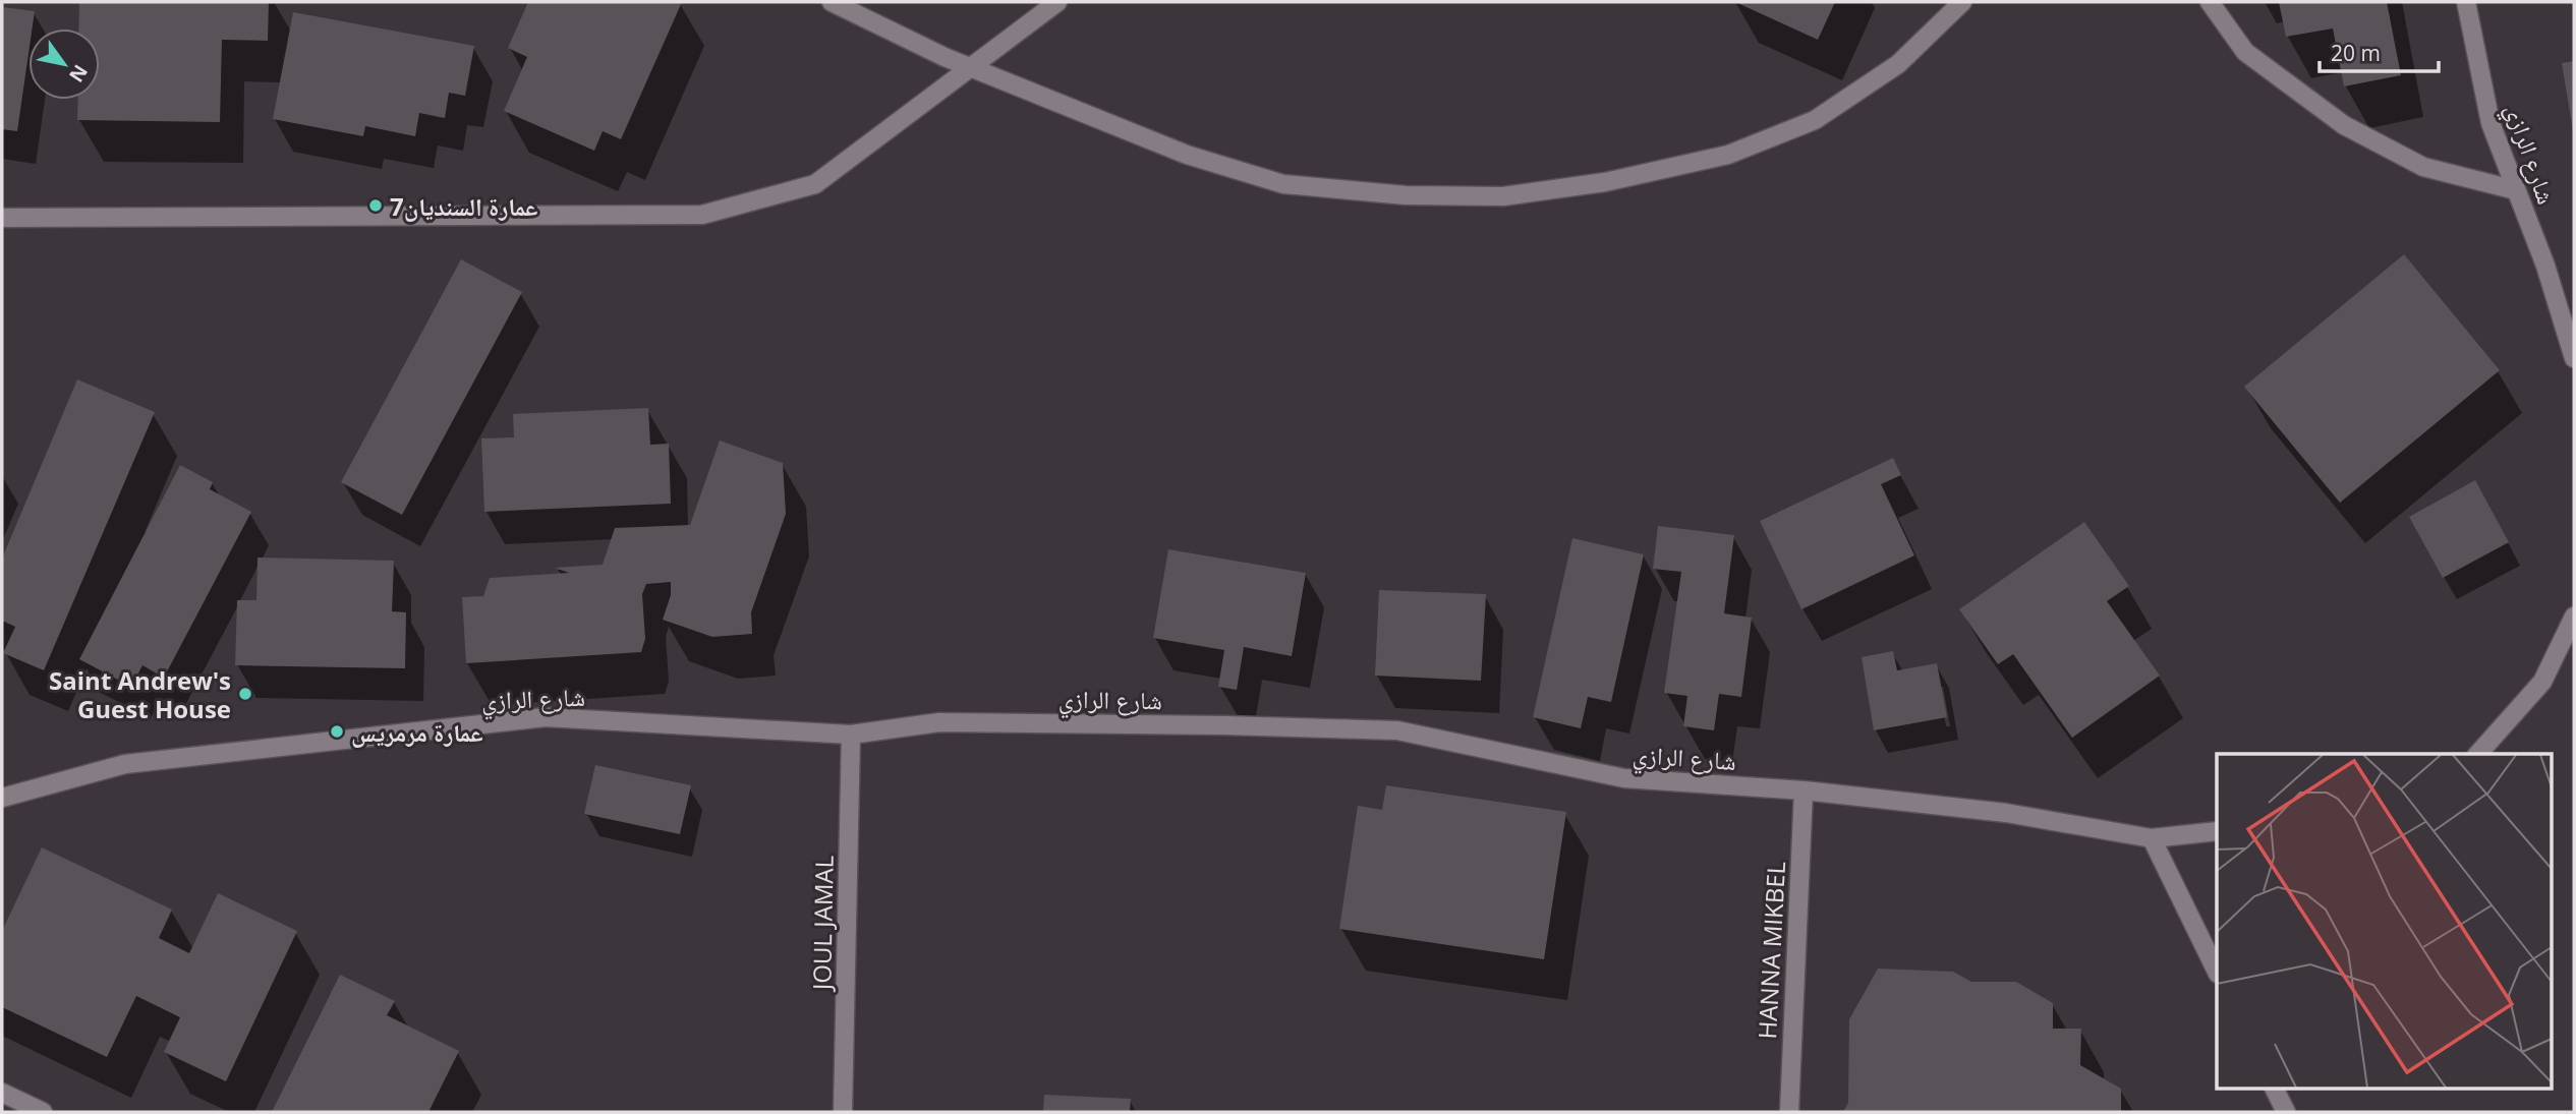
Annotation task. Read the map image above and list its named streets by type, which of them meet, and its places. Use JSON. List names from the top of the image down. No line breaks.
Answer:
{"streets":{"street":["شارع الرازي","JOUL JAMAL","HANNA MIKBEL"]},"crossings":[["شارع الرازي","JOUL JAMAL"],["شارع الرازي","HANNA MIKBEL"]],"places":["عمارة السنديان7","Saint Andrew's Guest House","عمارة مرمريس"],"scale_bar":"20 m","north":"bottom right"}
